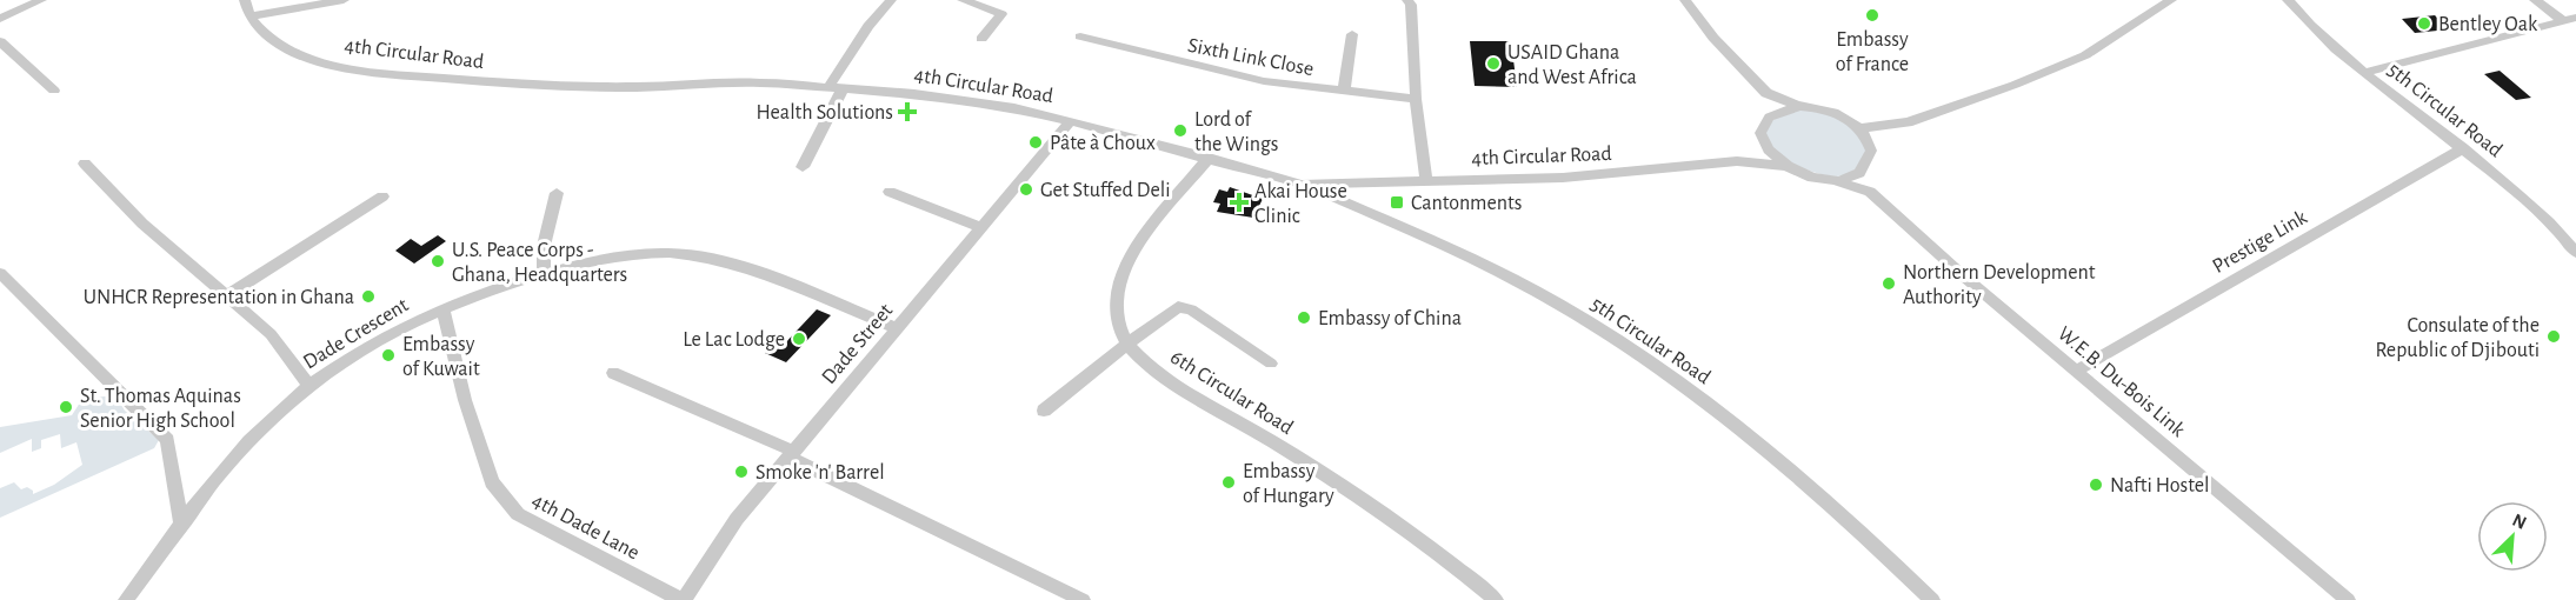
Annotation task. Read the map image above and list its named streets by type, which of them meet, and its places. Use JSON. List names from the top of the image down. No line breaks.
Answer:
{"streets":{"street":["4th Circular Road","Sixth Link Close","5th Circular Road","Prestige Link","Dade Crescent","Dade Street","W.E.B. Du-Bois Link","6th Circular Road","4th Dade Lane"]},"crossings":[["4th Circular Road","5th Circular Road"],["4th Circular Road","Dade Street"],["4th Circular Road","W.E.B. Du-Bois Link"],["4th Circular Road","6th Circular Road"],["5th Circular Road","Prestige Link"],["Prestige Link","W.E.B. Du-Bois Link"],["Dade Crescent","Dade Street"],["Dade Crescent","4th Dade Lane"],["Dade Street","4th Dade Lane"]],"places":{"other":["Embassy of France","Bentley Oak","USAID Ghana and West Africa","Lord of the Wings","Pâte à Choux","Get Stuffed Deli","U.S. Peace Corps - Ghana, Headquarters","Northern Development Authority","UNHCR Representation in Ghana","Embassy of China","Consulate of the Republic of Djibouti","Le Lac Lodge","Embassy of Kuwait","St. Thomas Aquinas Senior High School","Smoke 'n' Barrel","Embassy of Hungary","Nafti Hostel"],"health":["Health Solutions","Akai House Clinic"],"transit":["Cantonments"]},"north":"top right"}
